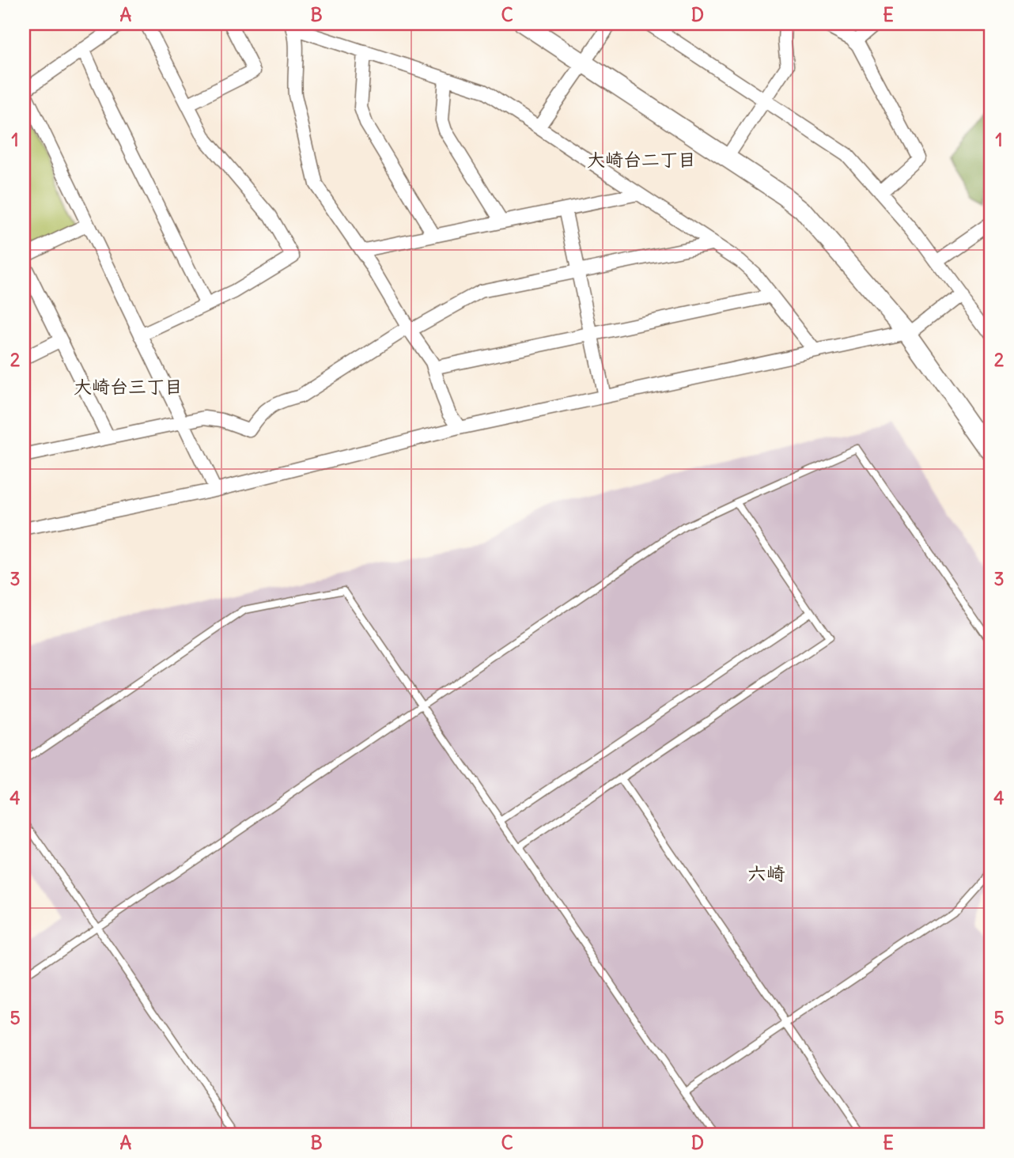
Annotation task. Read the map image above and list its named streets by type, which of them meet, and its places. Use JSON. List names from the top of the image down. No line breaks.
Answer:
{"districts":["大崎台二丁目","大崎台三丁目","六崎"],"grid":{"columns":["A","B","C","D","E"],"rows":["1","2","3","4","5"]}}
